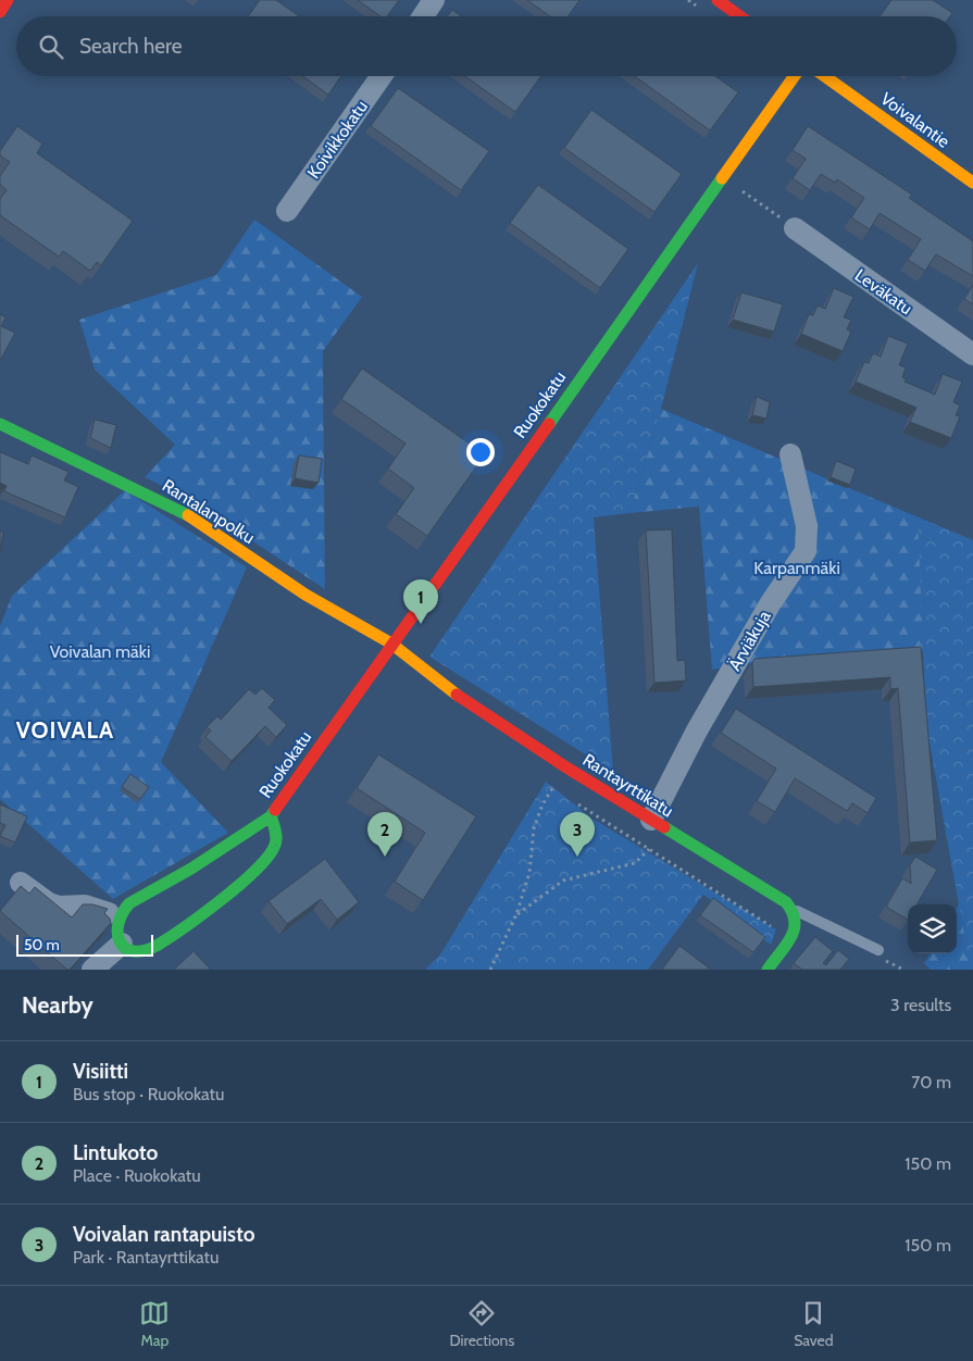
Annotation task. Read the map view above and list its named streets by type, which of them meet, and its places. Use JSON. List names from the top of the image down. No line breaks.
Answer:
{"streets":{"street":["Voivalantie","Koivikkokatu","Leväkatu","Ruokokatu","Rantalanpolku","Ärviäkuja","Rantayrttikatu"]},"crossings":[["Ruokokatu","Rantalanpolku"],["Ruokokatu","Rantayrttikatu"],["Rantalanpolku","Rantayrttikatu"],["Ärviäkuja","Rantayrttikatu"]],"districts":["VOIVALA"],"parks":["Karpanmäki","Voivalan mäki"],"scale_bar":"50 m","page":{"search":"Search here","pins":["1","2","3"],"scale":"50 m","heading":["Nearby","3 results"],"list":[{"mark":"1","name":"Visiitti","note":"Bus stop · Ruokokatu","value":"70 m"},{"mark":"2","name":"Lintukoto","note":"Place · Ruokokatu","value":"150 m"},{"mark":"3","name":"Voivalan rantapuisto","note":"Park · Rantayrttikatu","value":"150 m"}],"nav":["Map","Directions","Saved"]}}
